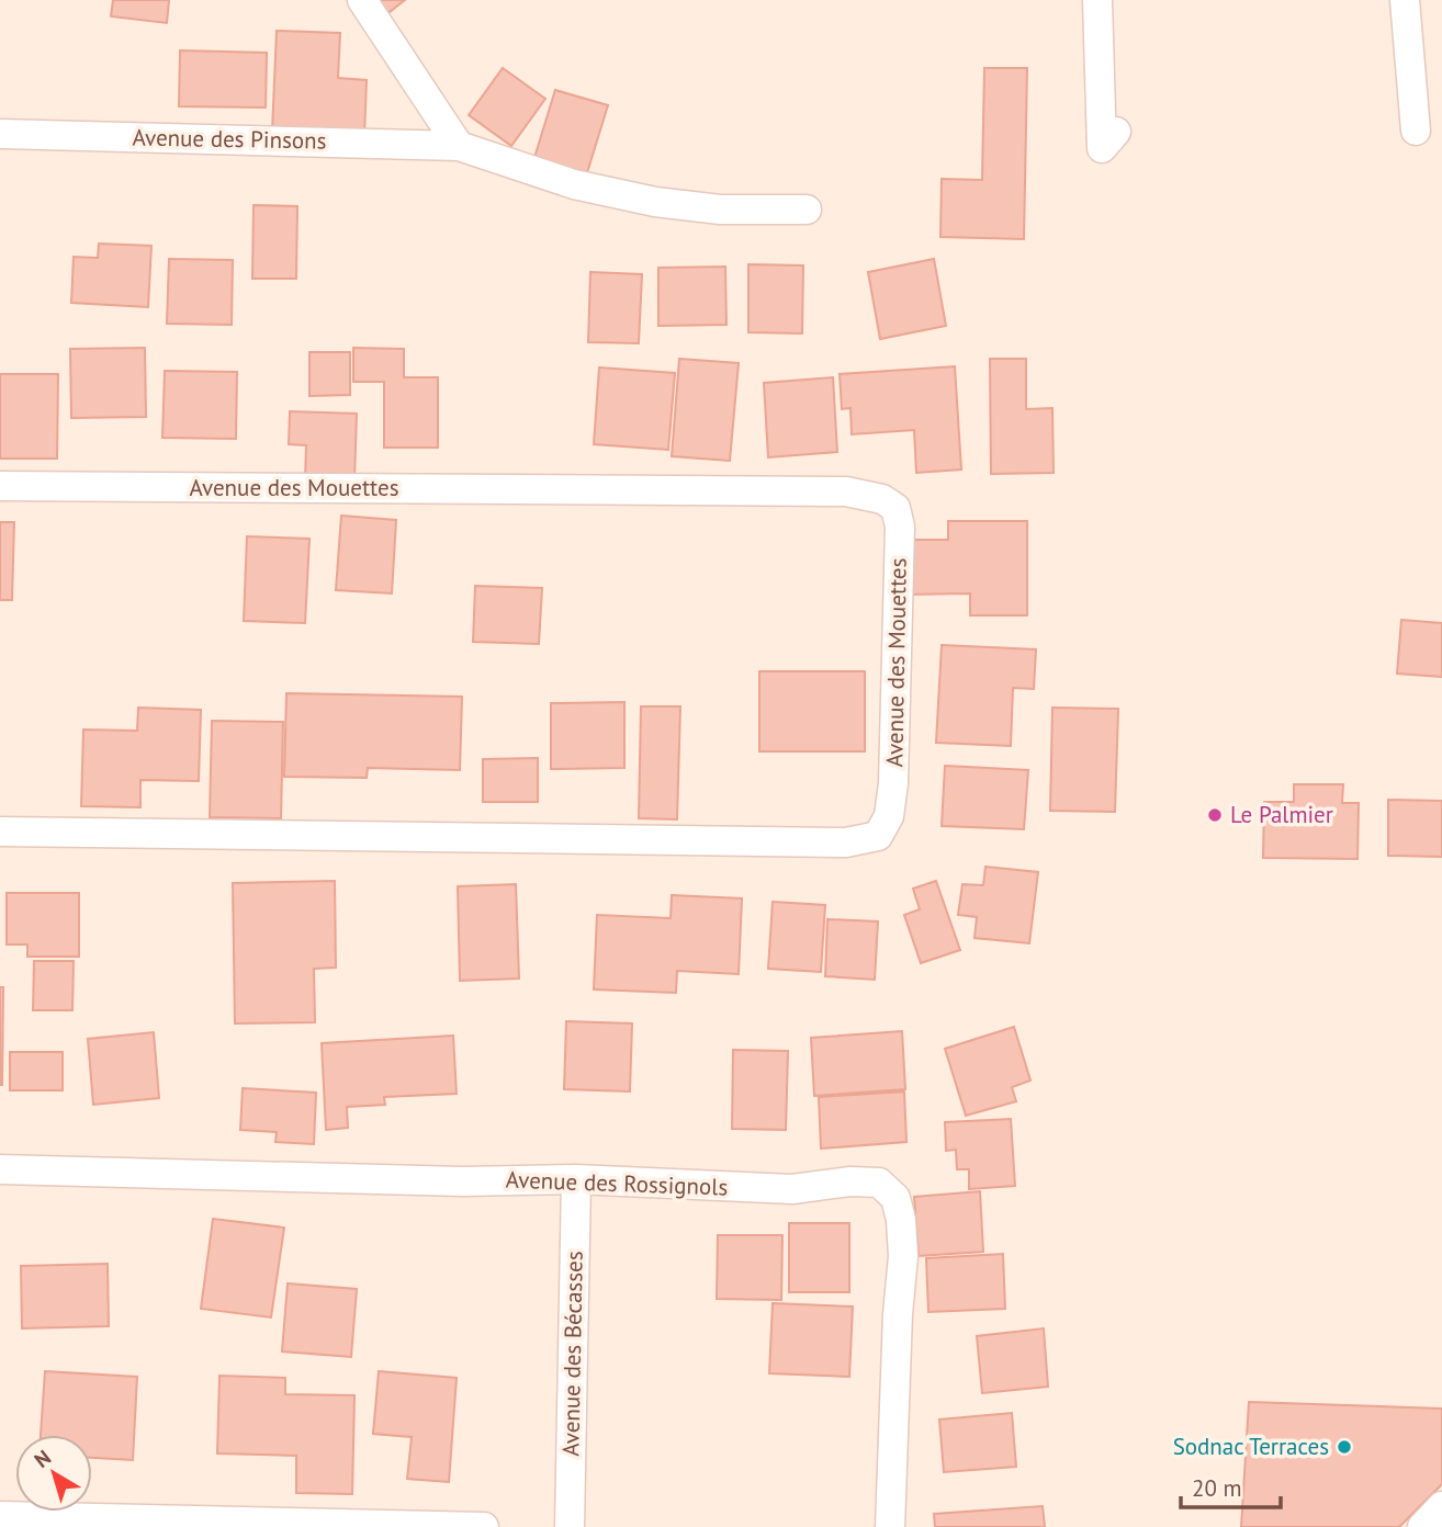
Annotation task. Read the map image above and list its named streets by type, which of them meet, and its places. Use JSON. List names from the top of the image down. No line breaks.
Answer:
{"streets":{"street":["Avenue des Pinsons","Avenue des Mouettes","Avenue des Rossignols","Avenue des Bécasses"]},"crossings":[["Avenue des Rossignols","Avenue des Bécasses"]],"places":["Le Palmier","Sodnac Terraces"],"scale_bar":"20 m","north":"top left"}
